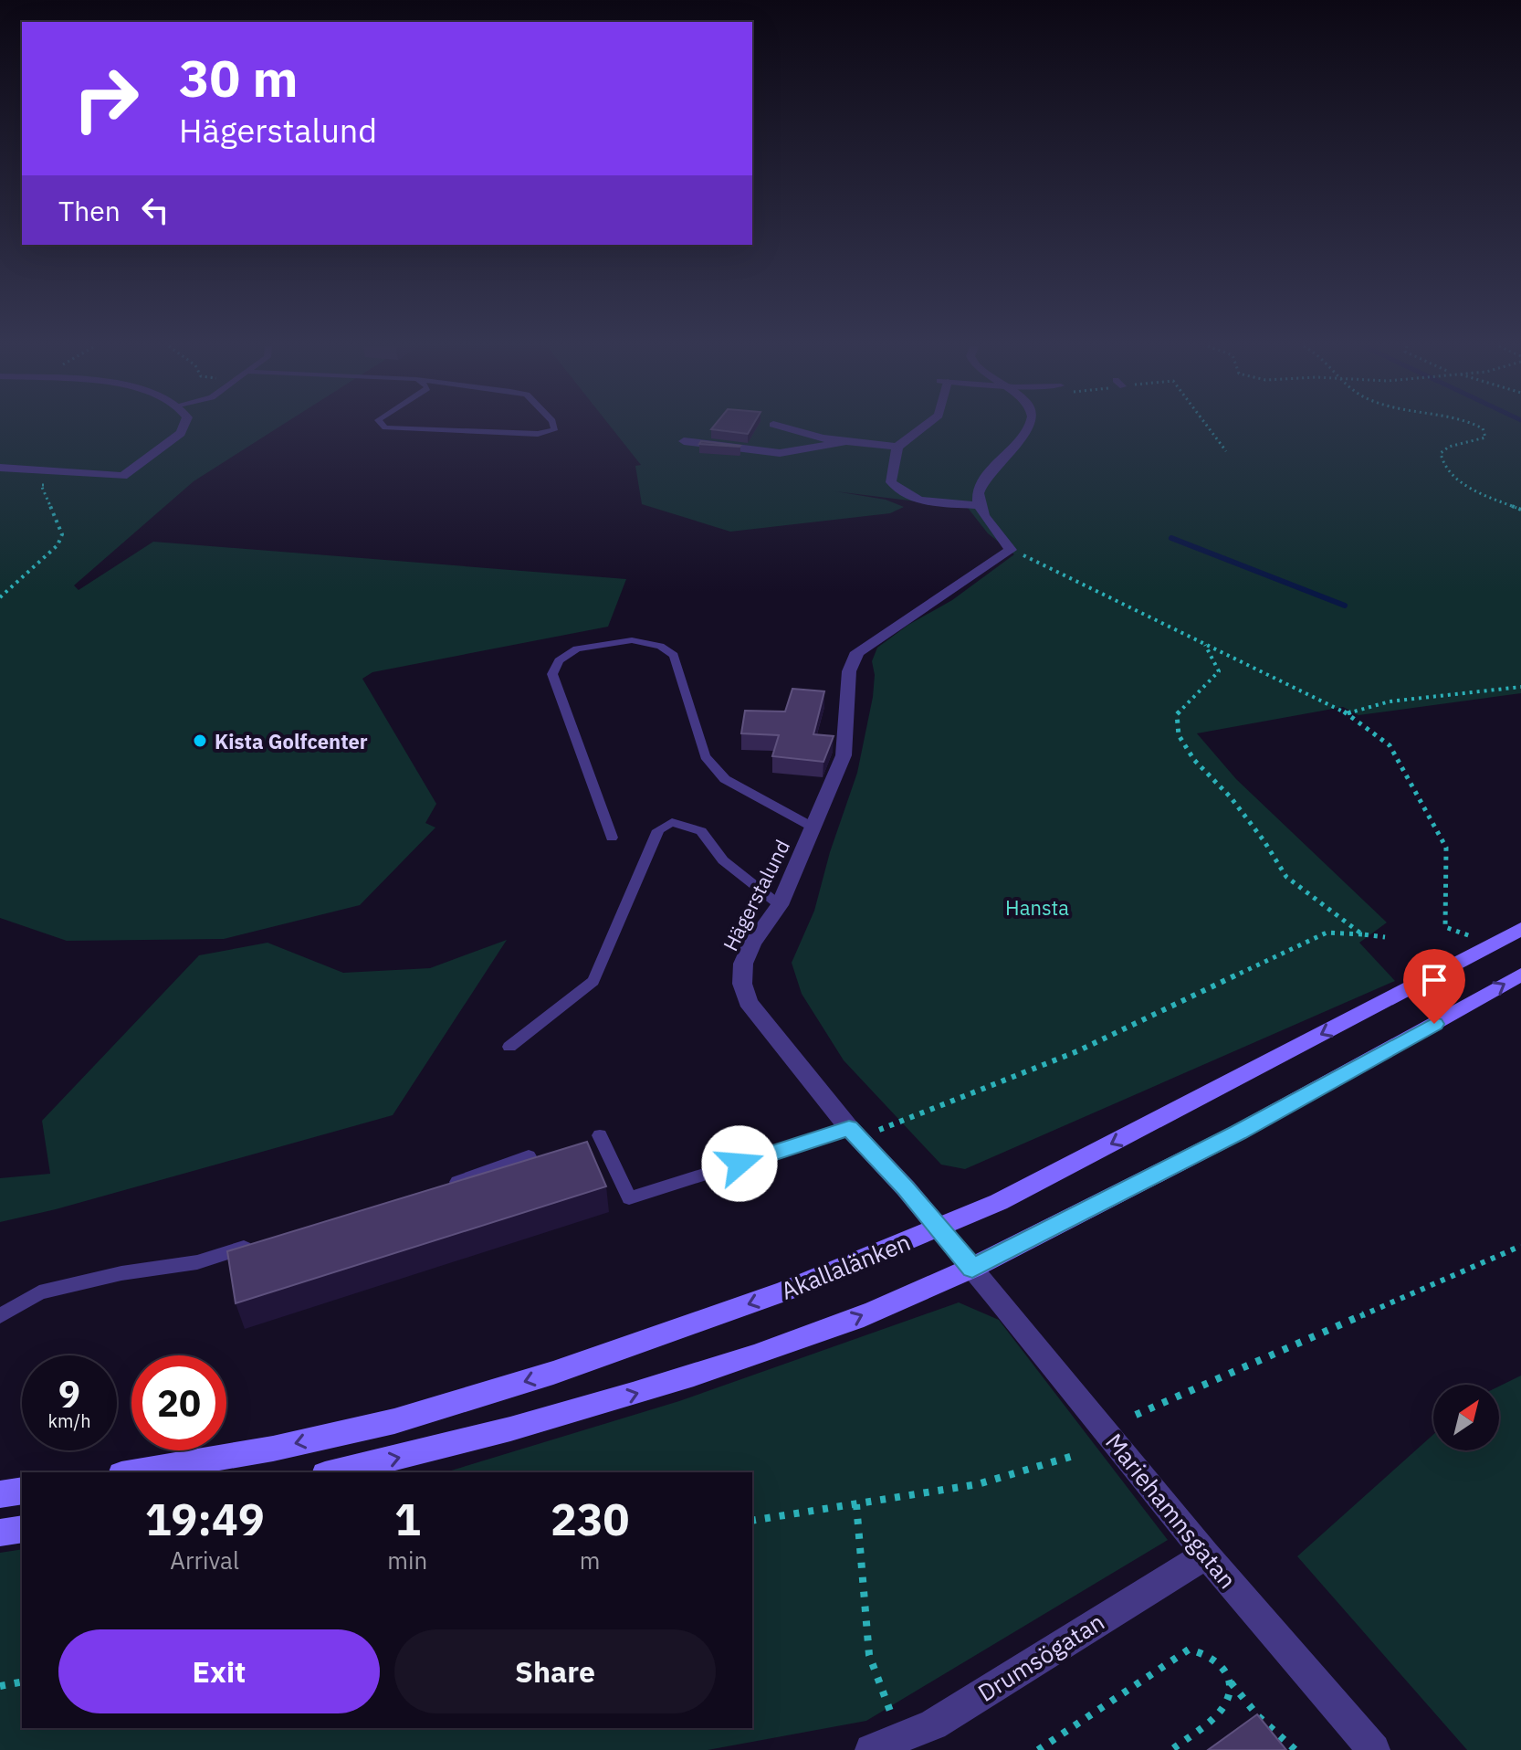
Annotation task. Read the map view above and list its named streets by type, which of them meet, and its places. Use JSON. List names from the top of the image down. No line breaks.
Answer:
{"streets":{"main road":["Akallalänken"],"street":["Hägerstalund","Mariehamnsgatan","Drumsögatan"]},"crossings":[["Hägerstalund","Akallalänken"],["Hägerstalund","Mariehamnsgatan"],["Mariehamnsgatan","Drumsögatan"]],"parks":["Hansta"],"places":["Kista Golfcenter"],"north":"top right","page":{"turn":["30 m","Hägerstalund"],"then":"Then","speed":"9 km/h","limit":"20","eta":["19:49","Arrival","1","min","230","m"],"buttons":["Exit","Share"]}}
